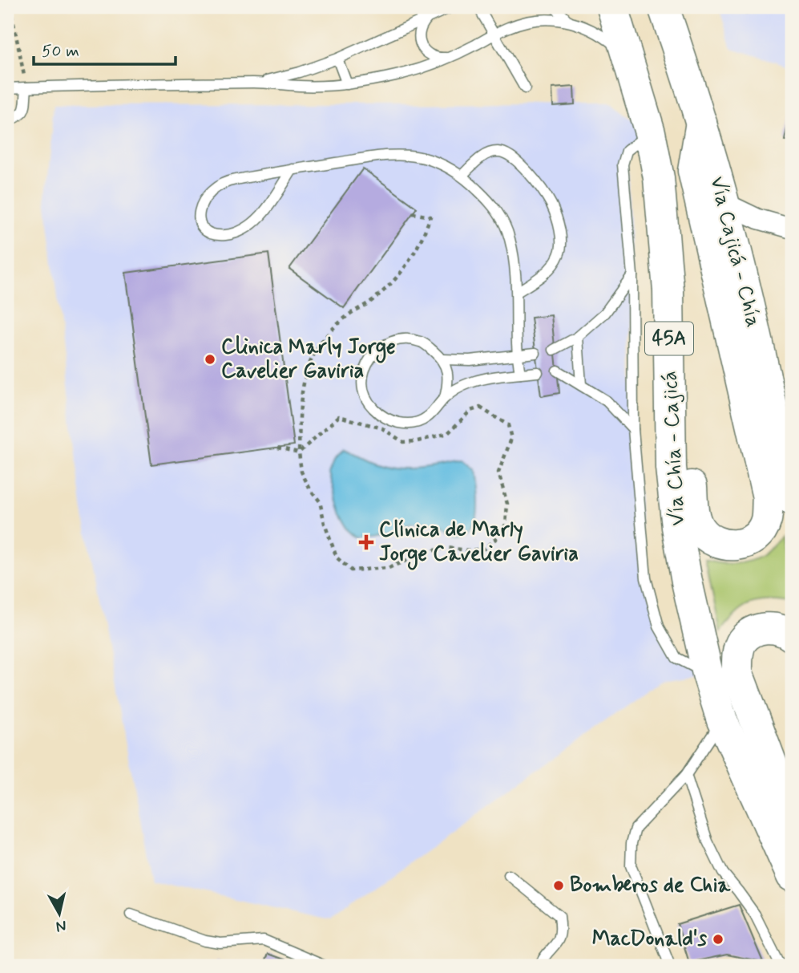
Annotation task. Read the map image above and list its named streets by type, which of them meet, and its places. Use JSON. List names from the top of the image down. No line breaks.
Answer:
{"streets":{"highway":["Vía Cajicá - Chía","45A","Vía Chía - Cajicá"]},"places":{"other":["Clinica Marly Jorge Cavelier Gaviria","Bomberos de Chia","MacDonald's"],"health":["Clínica de Marly Jorge Cavelier Gaviria"]},"scale_bar":"50 m","north":"bottom"}
